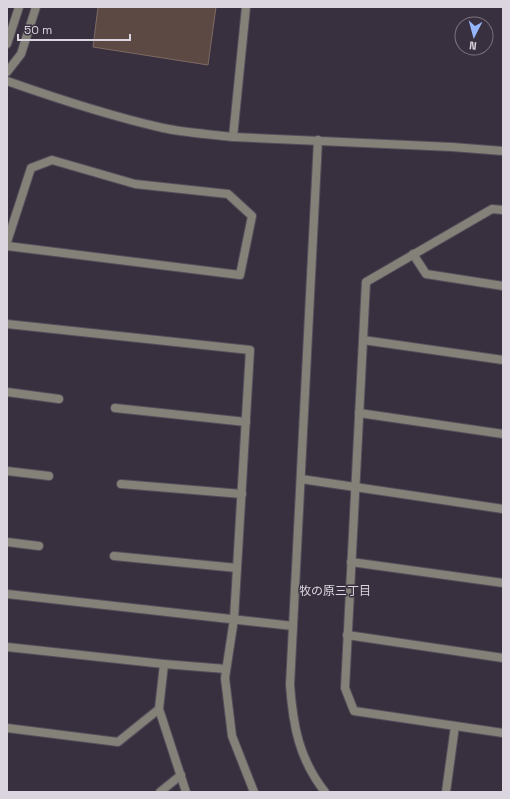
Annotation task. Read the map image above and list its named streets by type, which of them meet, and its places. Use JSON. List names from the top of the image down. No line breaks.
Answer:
{"districts":["牧の原三丁目"],"scale_bar":"50 m","north":"bottom"}
